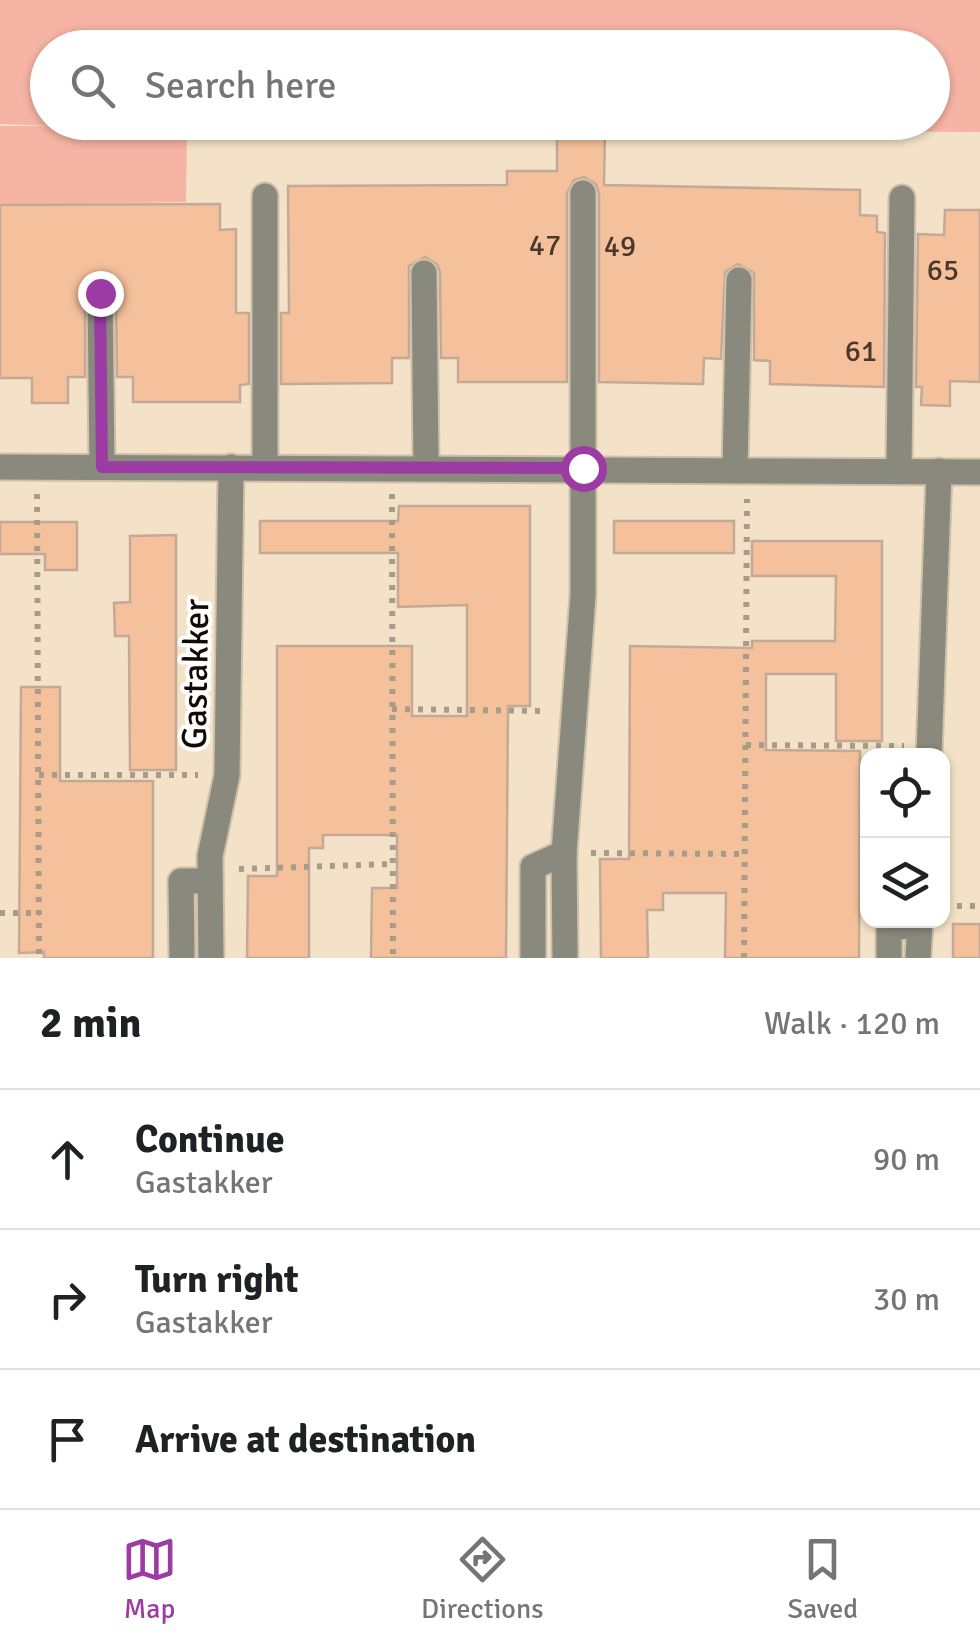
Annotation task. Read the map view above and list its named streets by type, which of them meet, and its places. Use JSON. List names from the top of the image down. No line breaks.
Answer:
{"streets":{"street":["Gastakker"]},"house_numbers":["47","49","65","61"],"page":{"search":"Search here","heading":["2 min","Walk · 120 m"],"list":[["Continue","Gastakker","90 m"],["Turn right","Gastakker","30 m"],"Arrive at destination"],"nav":["Map","Directions","Saved"]}}
